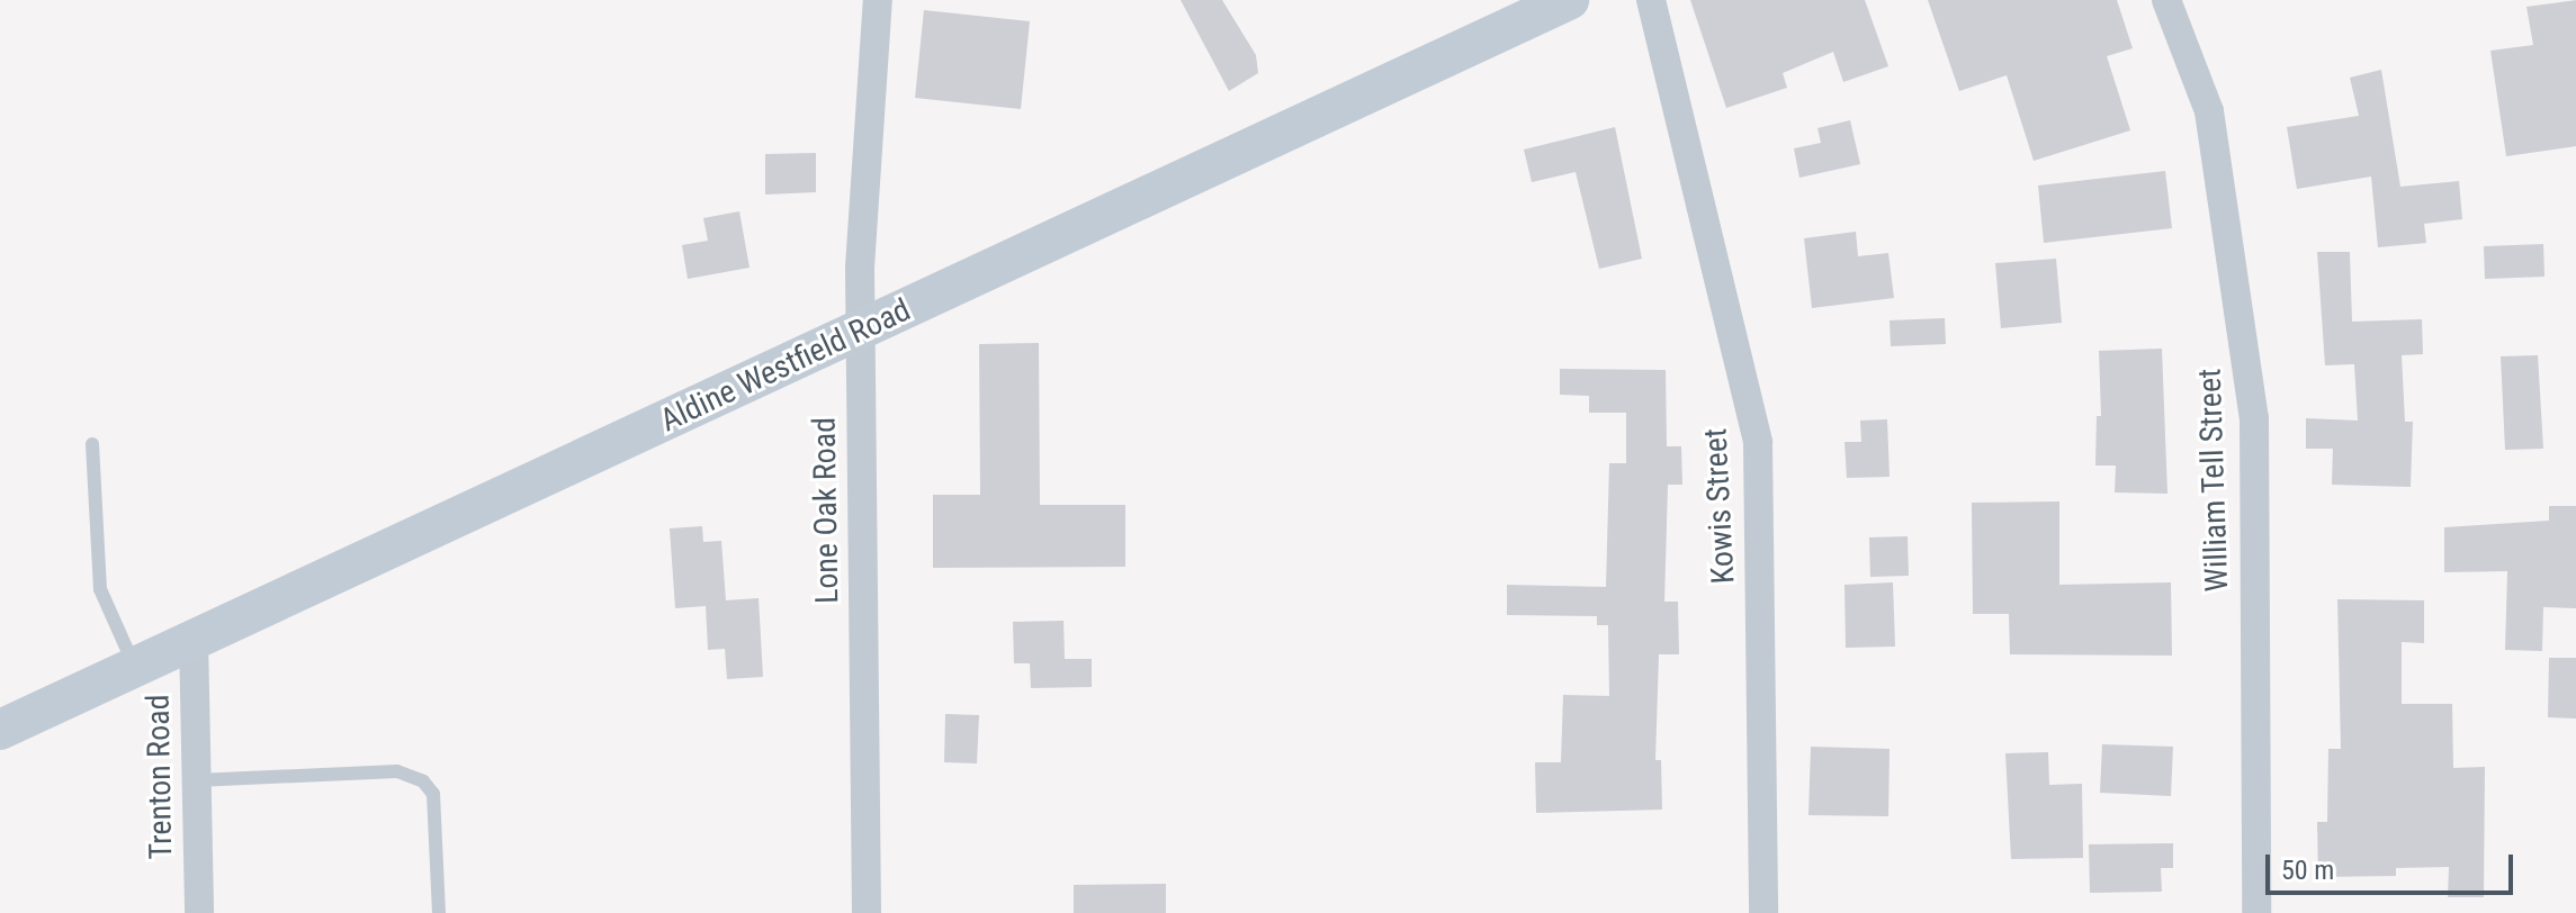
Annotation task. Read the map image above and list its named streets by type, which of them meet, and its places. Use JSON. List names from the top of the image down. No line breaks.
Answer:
{"streets":{"main road":["Aldine Westfield Road"],"street":["William Tell Street","Kowis Street","Lone Oak Road","Trenton Road"]},"crossings":[["Aldine Westfield Road","Lone Oak Road"],["Aldine Westfield Road","Trenton Road"]],"scale_bar":"50 m"}
